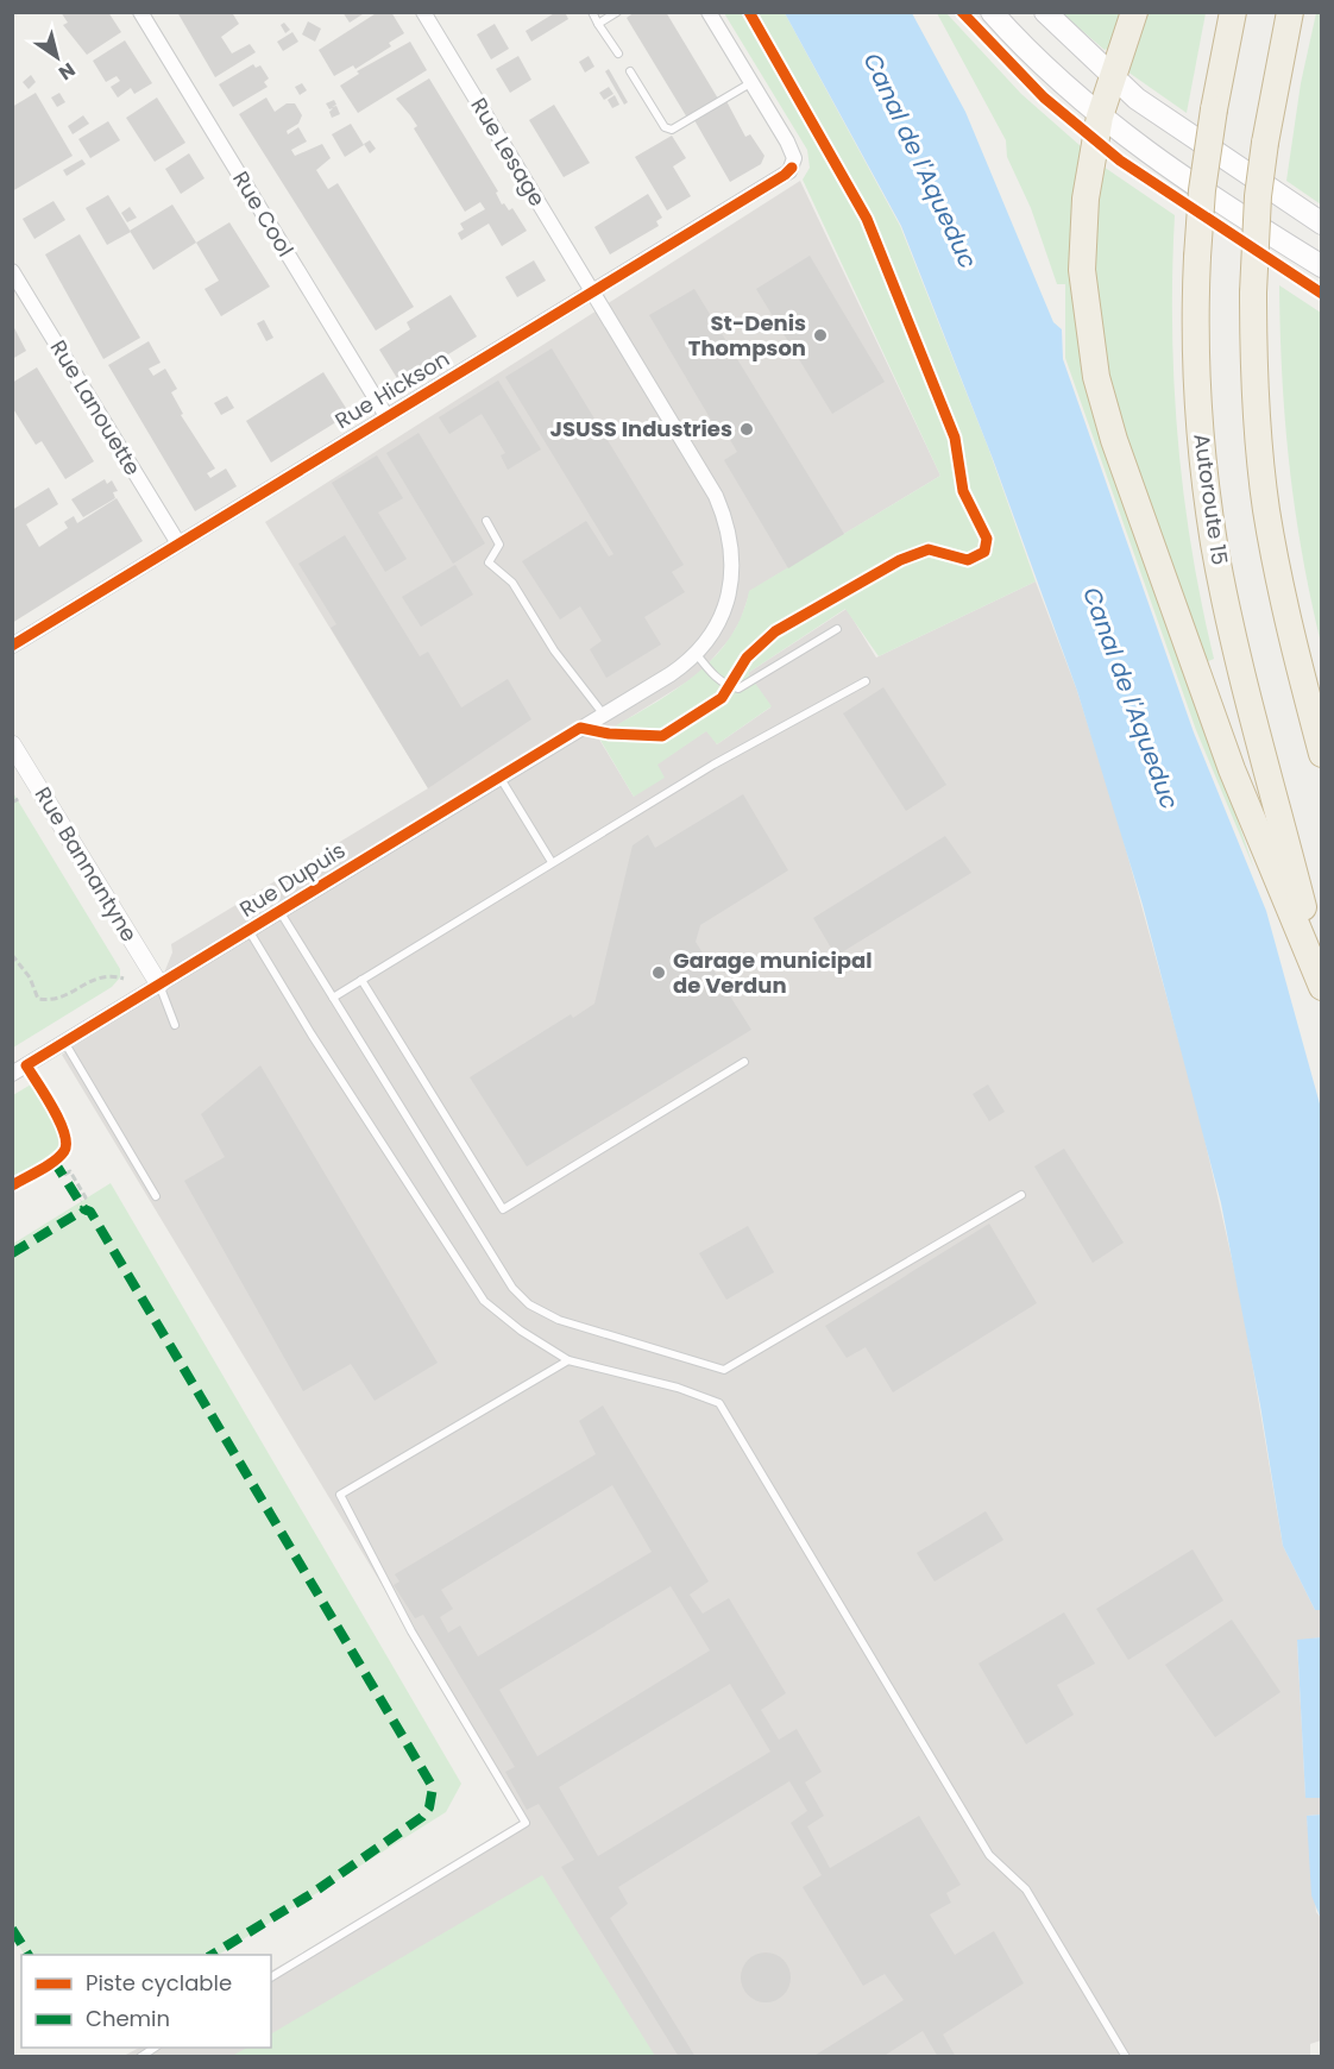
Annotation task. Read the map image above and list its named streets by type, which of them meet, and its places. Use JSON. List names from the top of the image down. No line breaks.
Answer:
{"streets":{"highway":["Autoroute 15"],"street":["Rue Lesage","Rue Cool","Rue Hickson","Rue Lanouette","Rue Bannantyne","Rue Dupuis"]},"crossings":[["Rue Lesage","Rue Hickson"],["Rue Lesage","Rue Dupuis"],["Rue Cool","Rue Hickson"],["Rue Hickson","Rue Lanouette"],["Rue Hickson","Rue Dupuis"],["Rue Bannantyne","Rue Dupuis"]],"water":["Canal de l'Aqueduc"],"places":["St-Denis Thompson","JSUSS Industries","Garage municipal de Verdun"],"legend":["Piste cyclable","Chemin"],"north":"bottom right"}
